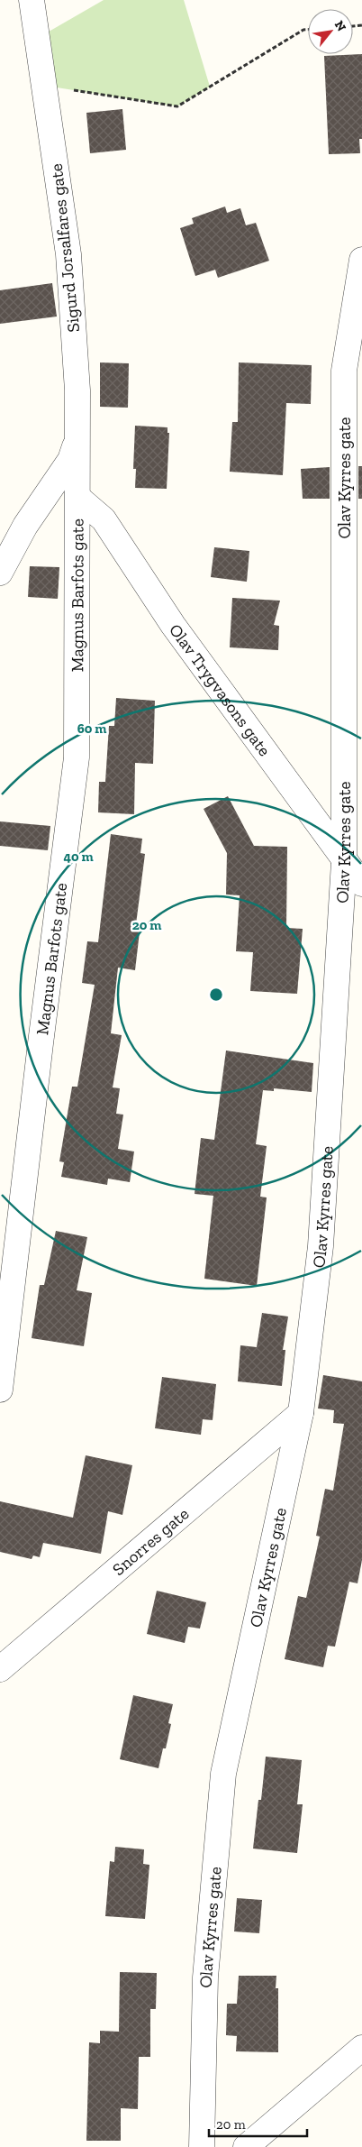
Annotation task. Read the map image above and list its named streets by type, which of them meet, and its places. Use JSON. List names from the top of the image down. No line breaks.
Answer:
{"streets":{"street":["Sigurd Jorsalfares gate","Olav Kyrres gate","Magnus Barfots gate","Olav Trygvasons gate","Snorres gate"]},"crossings":[["Sigurd Jorsalfares gate","Magnus Barfots gate"],["Sigurd Jorsalfares gate","Olav Trygvasons gate"],["Olav Kyrres gate","Olav Trygvasons gate"],["Olav Kyrres gate","Snorres gate"],["Magnus Barfots gate","Olav Trygvasons gate"]],"scale_bar":"20 m","north":"top right","rings":["60 m","40 m","20 m"]}
